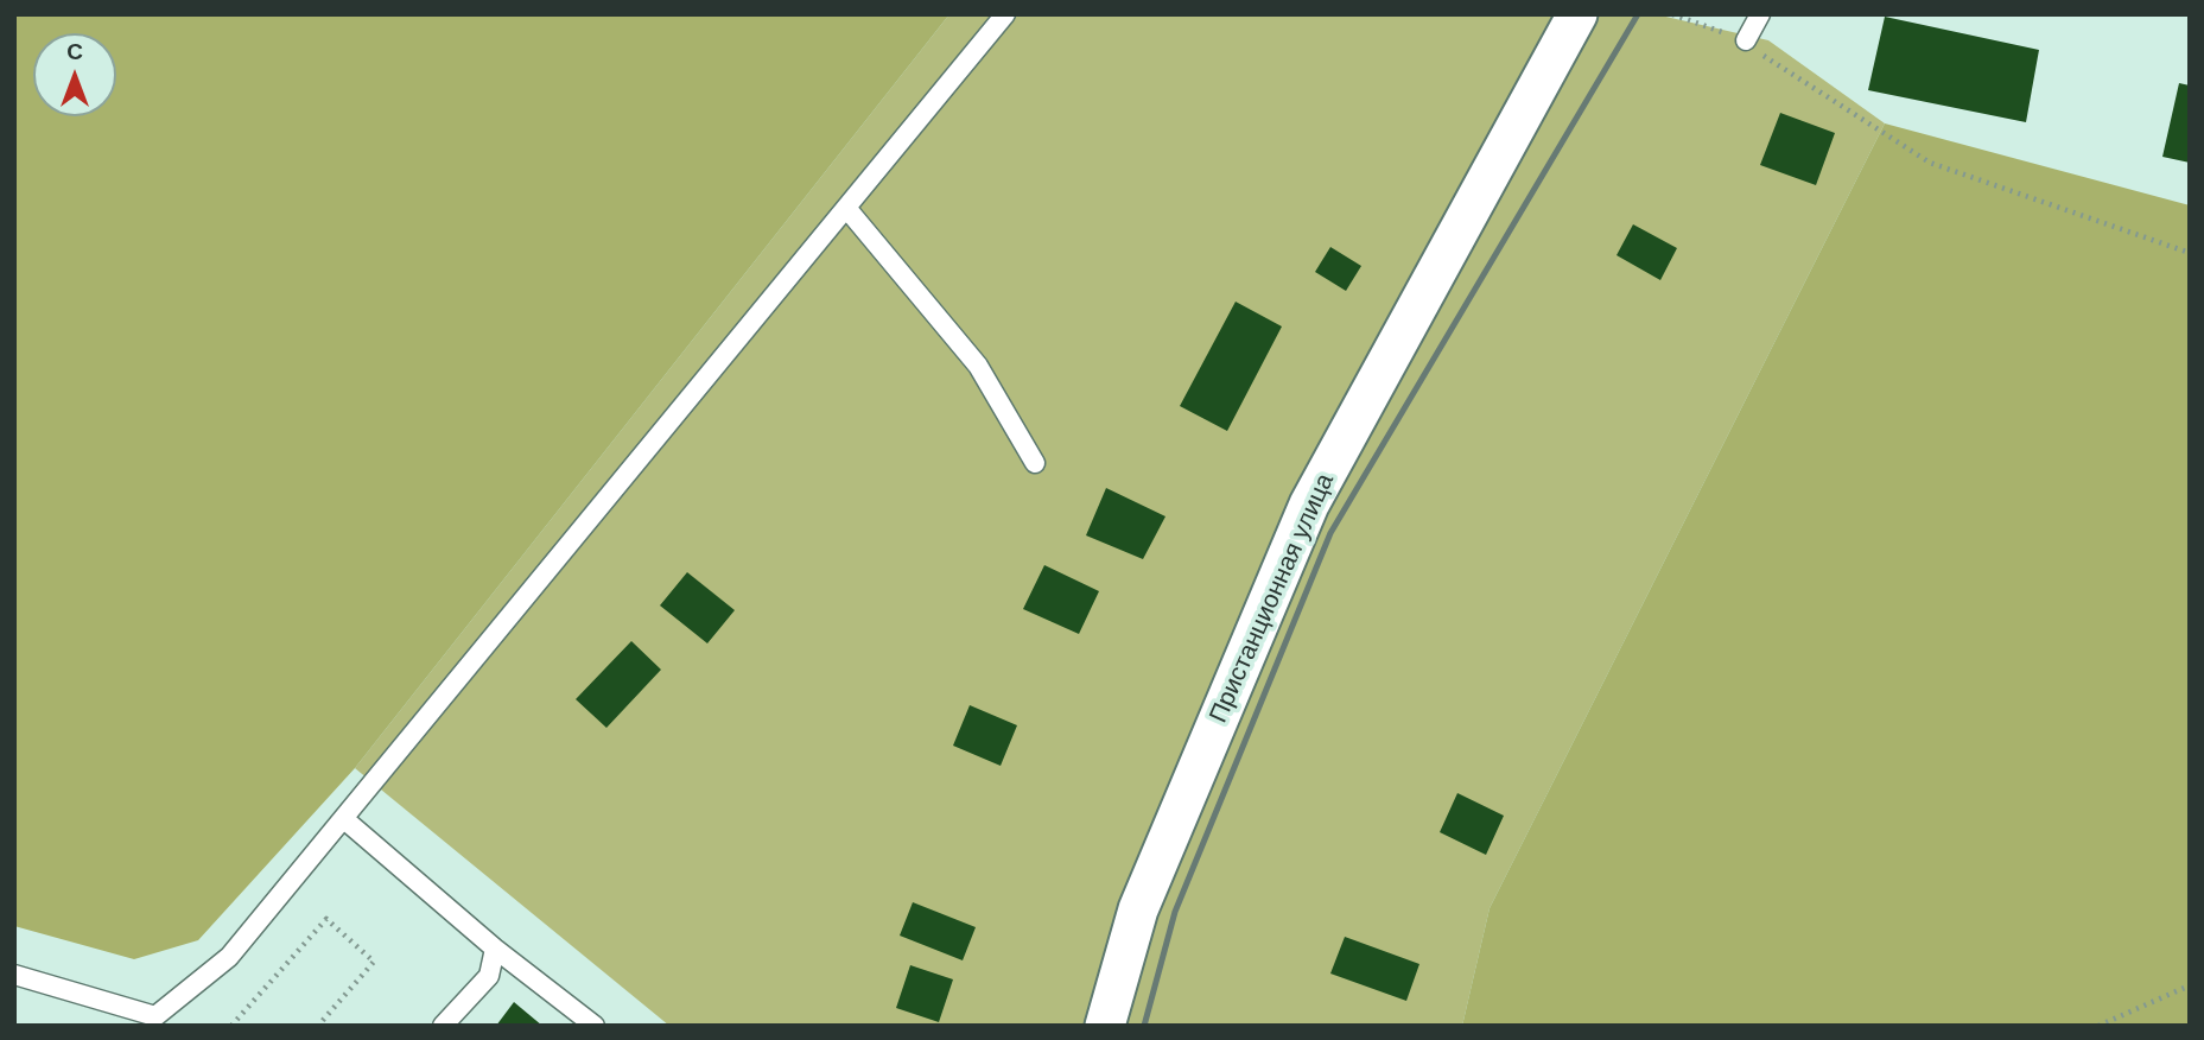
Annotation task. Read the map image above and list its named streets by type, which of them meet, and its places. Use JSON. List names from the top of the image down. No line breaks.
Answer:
{"streets":{"street":["Пристанционная улица"]},"north":"top"}
